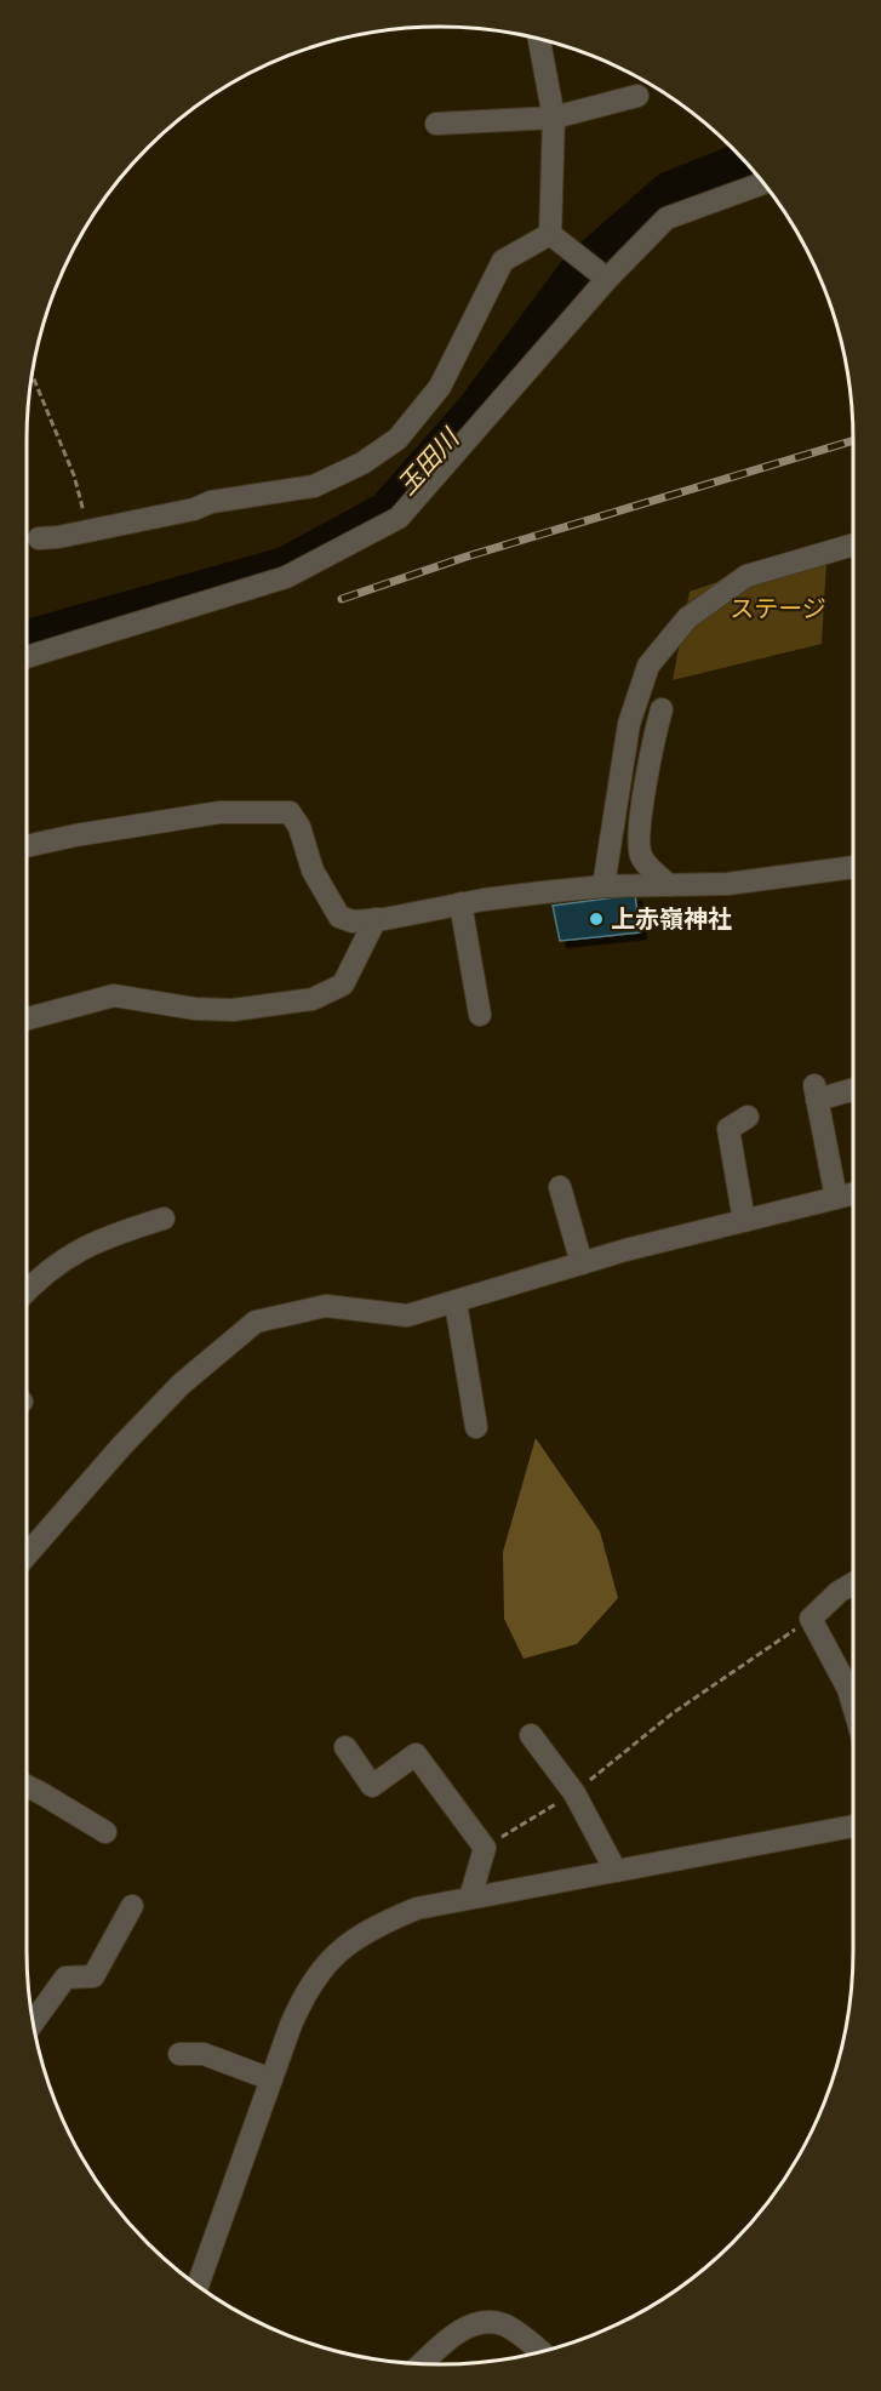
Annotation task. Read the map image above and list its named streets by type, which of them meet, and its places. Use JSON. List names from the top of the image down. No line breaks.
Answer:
{"water":["玉田川"],"parks":["ステージ"],"places":["上赤嶺神社"]}
